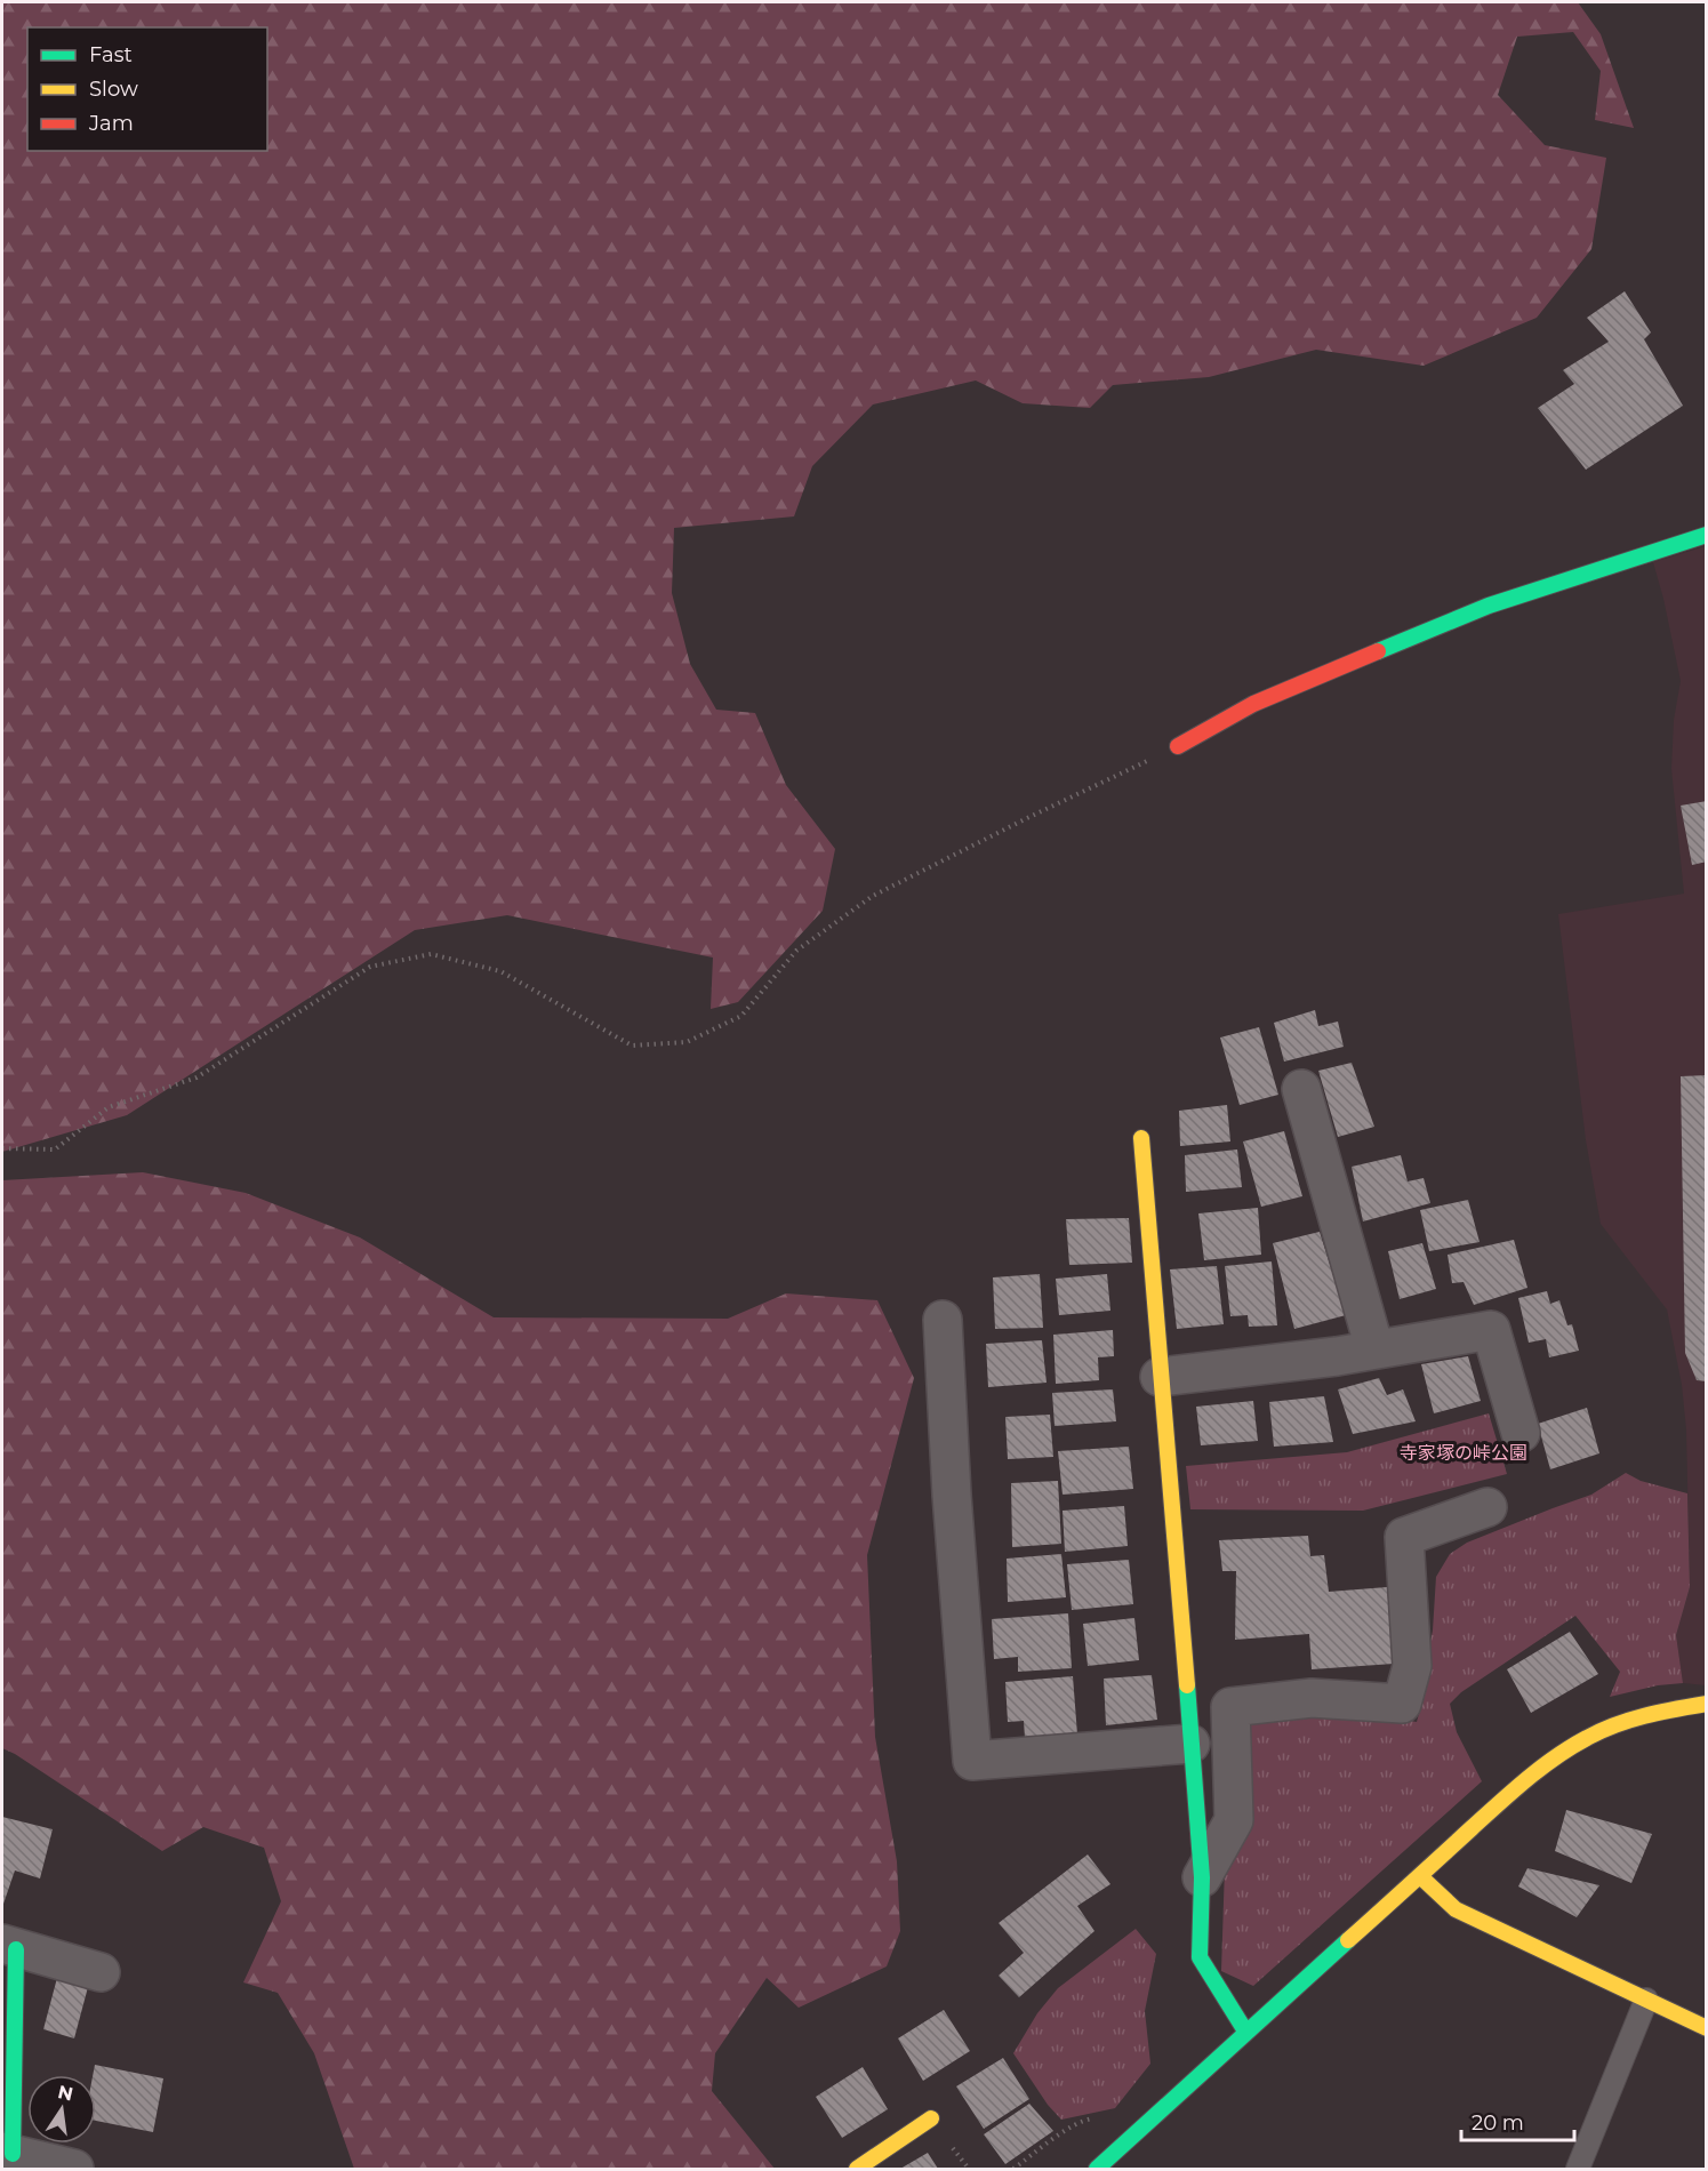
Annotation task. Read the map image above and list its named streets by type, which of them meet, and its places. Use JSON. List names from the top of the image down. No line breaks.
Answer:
{"parks":["寺家塚の峠公園"],"legend":["Fast","Slow","Jam"],"scale_bar":"20 m","north":"top"}
